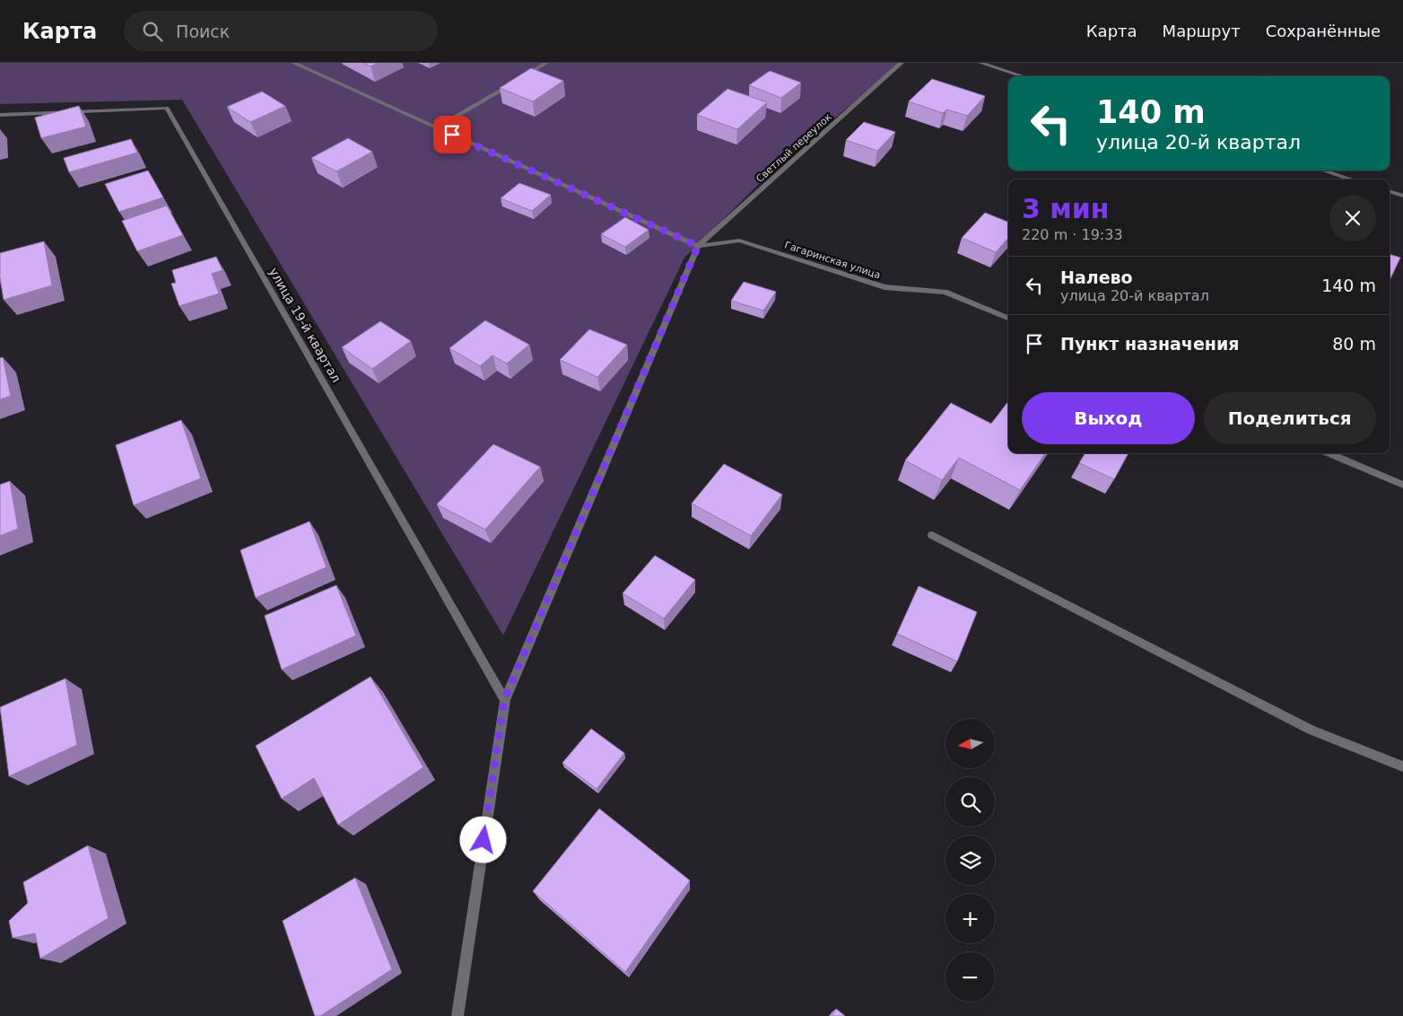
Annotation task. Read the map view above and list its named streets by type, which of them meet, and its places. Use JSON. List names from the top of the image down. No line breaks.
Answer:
{"streets":{"street":["Светлый переулок","Гагаринская улица","улица 19-й квартал"]},"crossings":[["Светлый переулок","Гагаринская улица"]],"north":"left","page":{"header":"Карта","search":"Поиск","nav":["Карта","Маршрут","Сохранённые"],"turn":["140 m","улица 20-й квартал"],"heading":["3 мин","220 m · 19:33"],"list":[{"name":"Налево","note":"улица 20-й квартал","value":"140 m"},{"name":"Пункт назначения","value":"80 m"}],"buttons":["Выход","Поделиться"],"map_buttons":["+","−"]}}
